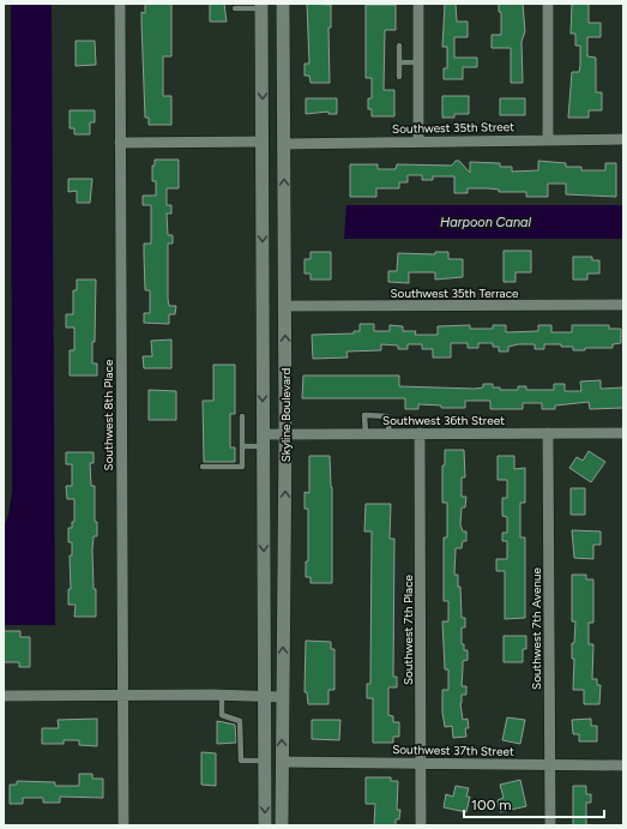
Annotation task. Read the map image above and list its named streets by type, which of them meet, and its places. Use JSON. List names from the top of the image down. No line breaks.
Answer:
{"streets":{"street":["Southwest 35th Street","Southwest 35th Terrace","Southwest 8th Place","Skyline Boulevard","Southwest 36th Street","Southwest 7th Avenue","Southwest 7th Place","Southwest 37th Street"]},"crossings":[["Southwest 35th Street","Skyline Boulevard"],["Southwest 35th Terrace","Skyline Boulevard"],["Skyline Boulevard","Southwest 36th Street"],["Skyline Boulevard","Southwest 37th Street"],["Southwest 36th Street","Southwest 7th Avenue"],["Southwest 36th Street","Southwest 7th Place"],["Southwest 7th Avenue","Southwest 37th Street"],["Southwest 7th Place","Southwest 37th Street"]],"water":["Harpoon Canal"],"scale_bar":"100 m"}
